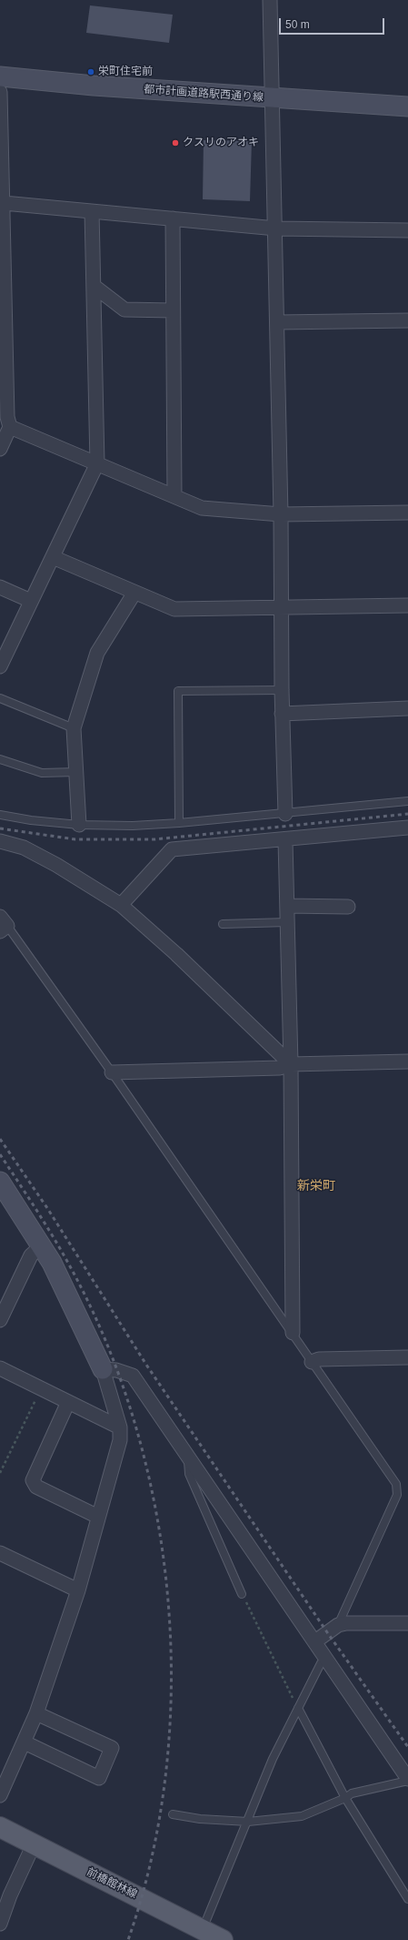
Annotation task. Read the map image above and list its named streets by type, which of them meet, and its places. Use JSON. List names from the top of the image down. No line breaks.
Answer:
{"streets":{"main road":["前橋館林線"],"street":["都市計画道路駅西通り線"]},"districts":["新栄町"],"places":["栄町住宅前","クスリのアオキ"],"scale_bar":"50 m"}
